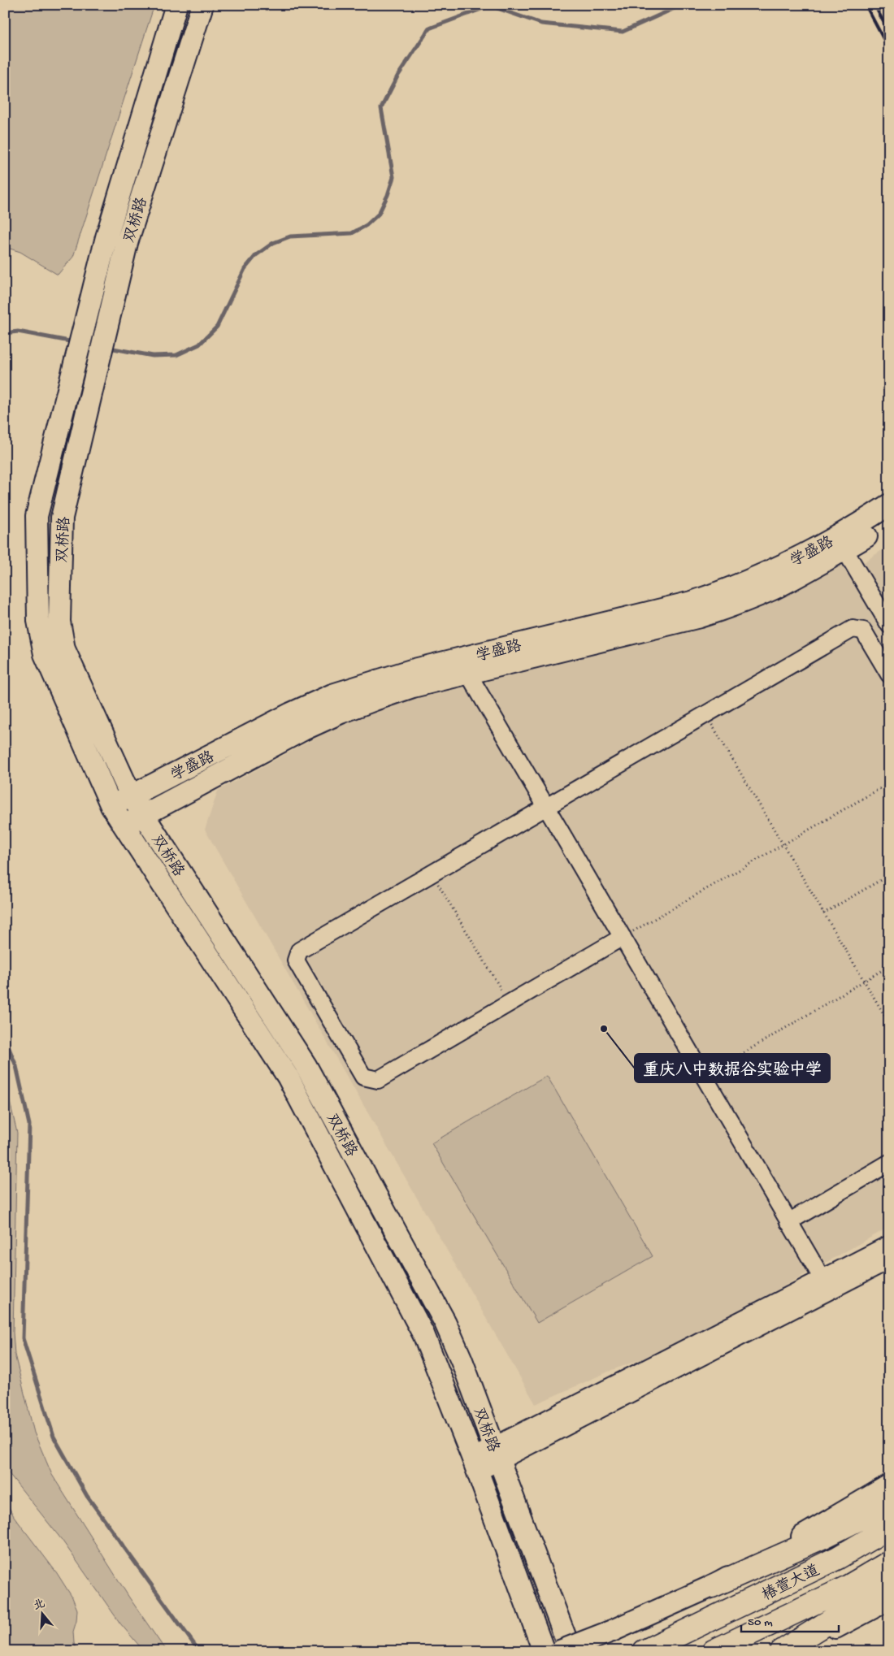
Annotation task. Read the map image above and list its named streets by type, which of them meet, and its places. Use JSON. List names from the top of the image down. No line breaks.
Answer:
{"streets":{"highway":["椿萱大道"],"main road":["双桥路","学盛路"]},"crossings":[["双桥路","学盛路"]],"places":["重庆八中数据谷实验中学"],"scale_bar":"50 m","north":"top"}
